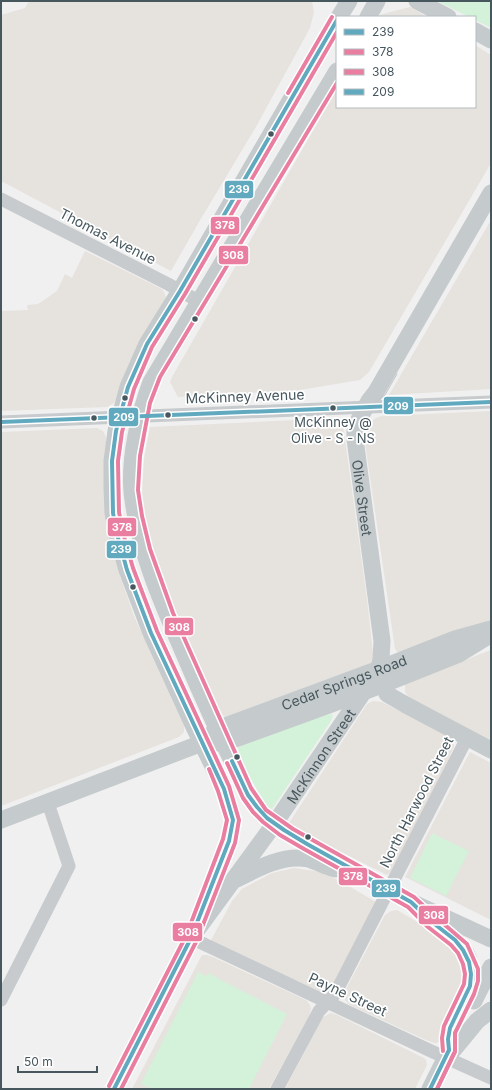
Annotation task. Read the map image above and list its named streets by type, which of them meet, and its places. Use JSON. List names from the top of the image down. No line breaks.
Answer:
{"streets":{"main road":["Olive Street","Cedar Springs Road","McKinnon Street"],"street":["Thomas Avenue","McKinney Avenue","North Harwood Street","Payne Street"]},"crossings":[["McKinney Avenue","Olive Street"],["Olive Street","Cedar Springs Road"],["Olive Street","McKinnon Street"],["Cedar Springs Road","McKinnon Street"],["McKinnon Street","Payne Street"],["North Harwood Street","Payne Street"]],"places":["McKinney @ Olive - S - NS"],"lines":["transit line 308","transit line 239","transit line 378","transit line 209"],"legend":["239","378","308","209"],"scale_bar":"50 m"}
